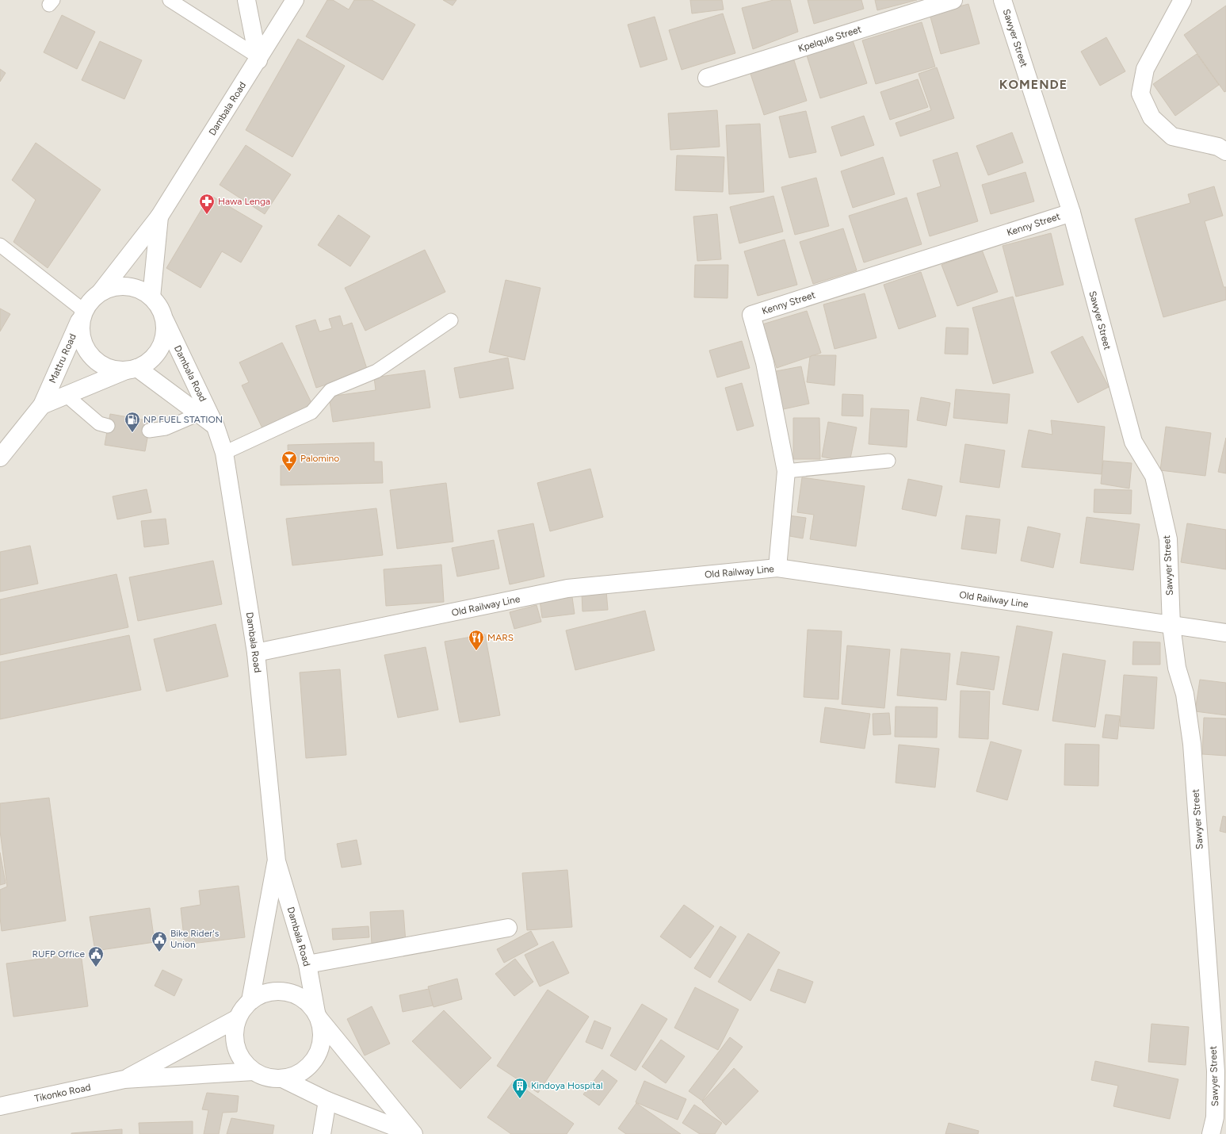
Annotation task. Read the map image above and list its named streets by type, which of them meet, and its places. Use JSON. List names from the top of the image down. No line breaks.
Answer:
{"streets":{"street":["Sawyer Street","Kpelqule Street","Dambala Road","Kenny Street","Mattru Road","Old Railway Line","Tikonko Road"]},"crossings":[["Sawyer Street","Kenny Street"],["Sawyer Street","Old Railway Line"],["Dambala Road","Mattru Road"],["Dambala Road","Old Railway Line"],["Kenny Street","Old Railway Line"]],"districts":["KOMENDE"],"places":{"pharmacy":["Hawa Lenga"],"fuel station":["NP FUEL STATION"],"bar":["Palomino"],"restaurant":["MARS"],"public building":["Bike Rider's Union","RUFP Office"],"building":["Kindoya Hospital"]}}
